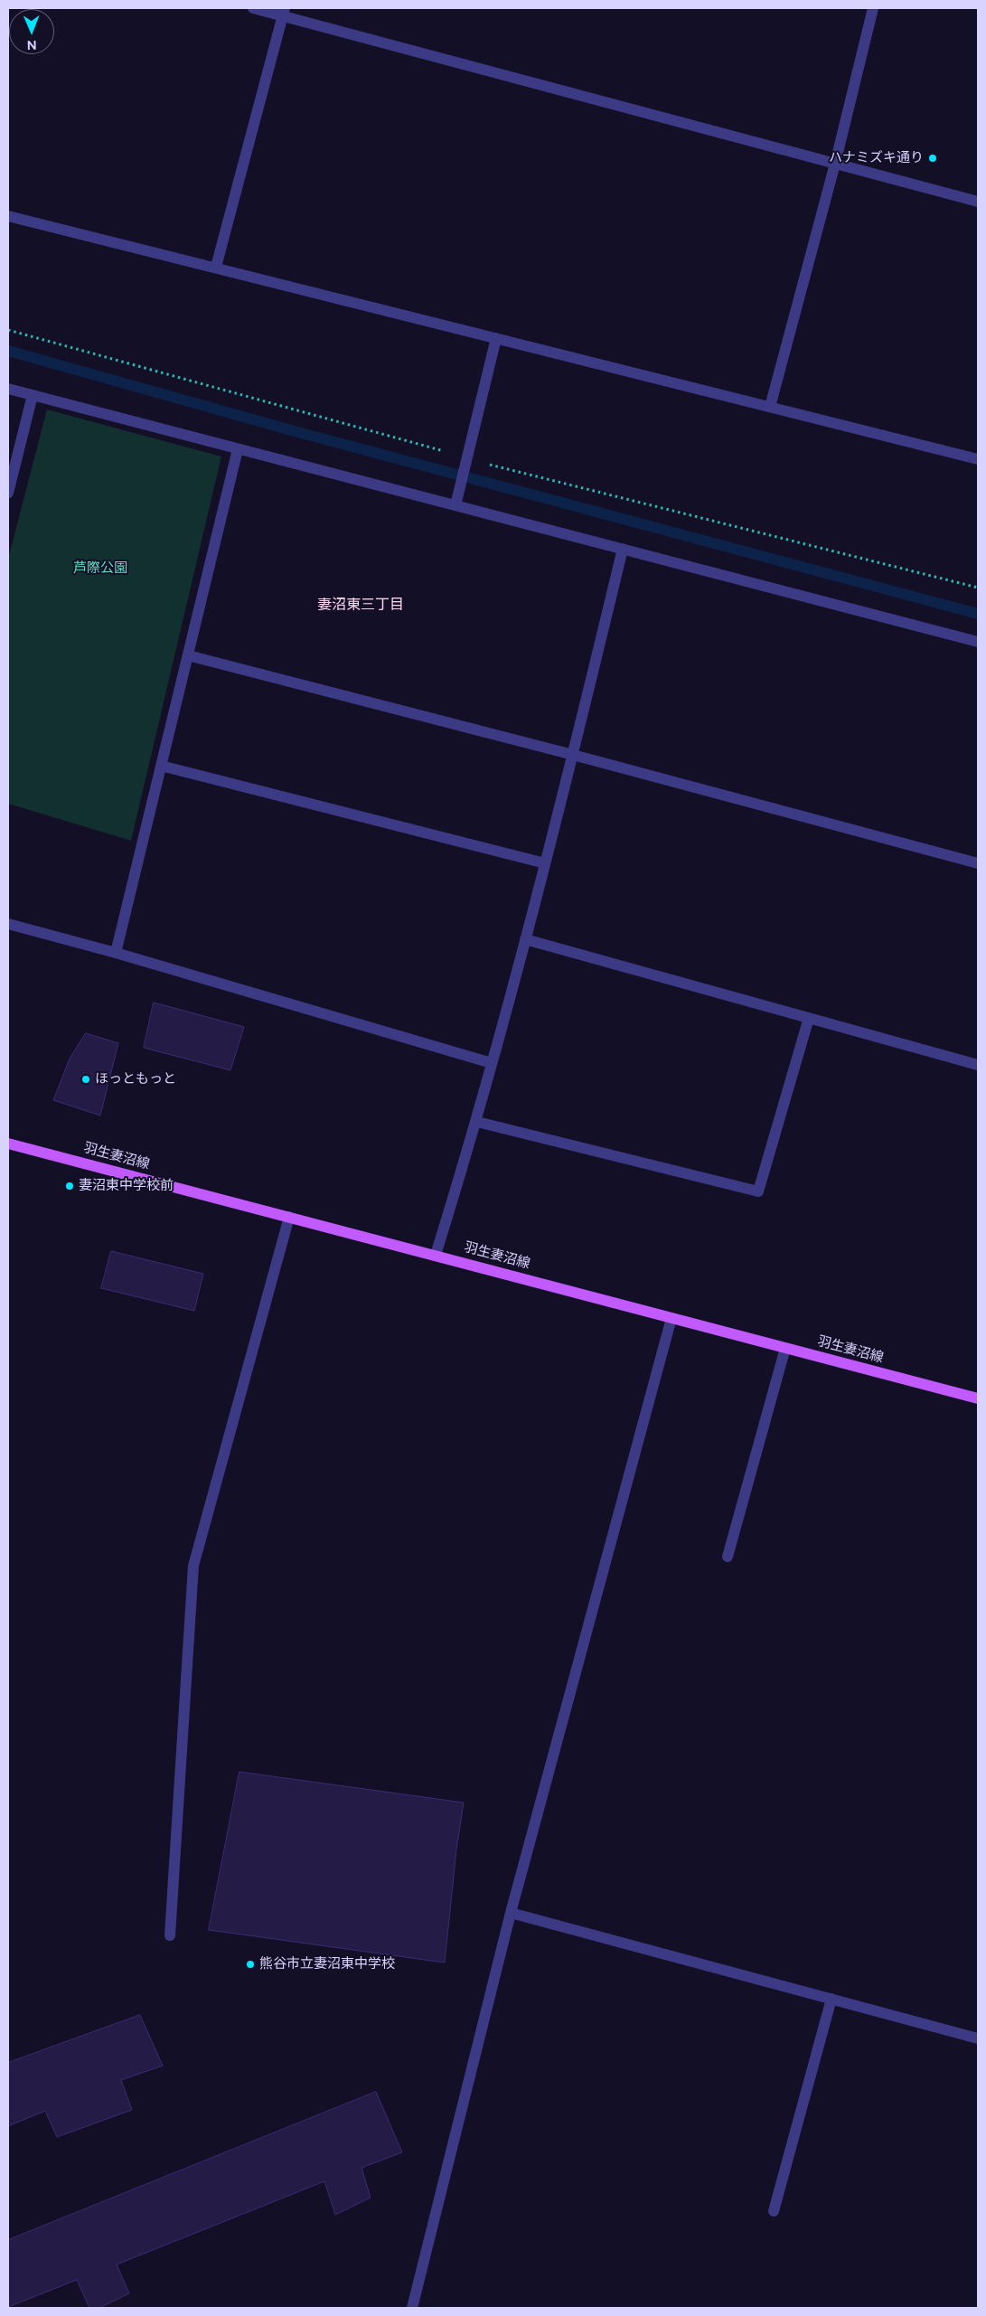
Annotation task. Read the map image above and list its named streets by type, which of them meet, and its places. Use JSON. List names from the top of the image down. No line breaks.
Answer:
{"streets":{"main road":["羽生妻沼線"]},"districts":["妻沼東三丁目"],"parks":["芦際公園"],"places":["ハナミズキ通り","ほっともっと","妻沼東中学校前","熊谷市立妻沼東中学校"],"north":"bottom"}
